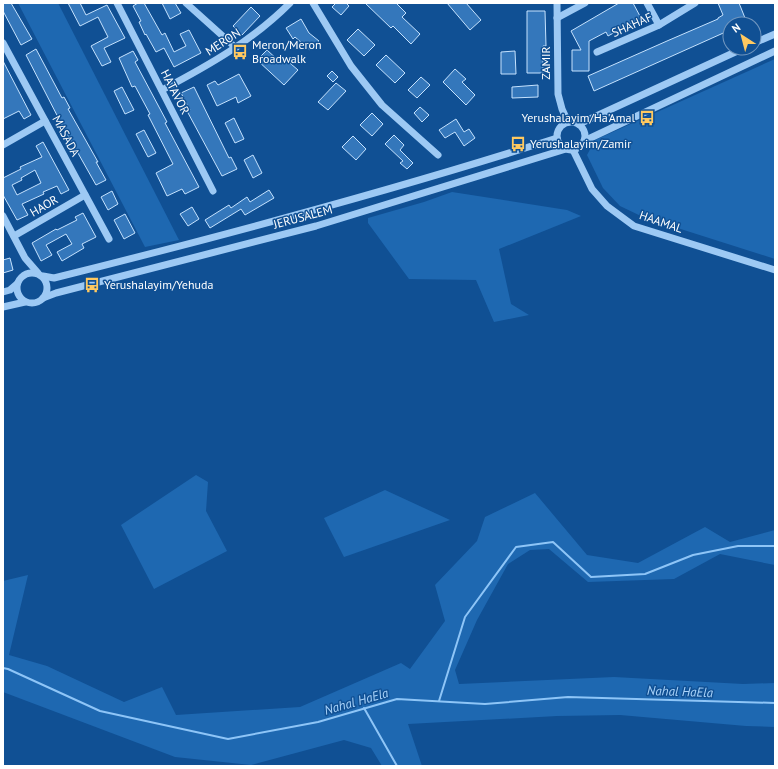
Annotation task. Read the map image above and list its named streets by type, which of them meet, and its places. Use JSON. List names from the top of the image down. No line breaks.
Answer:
{"streets":{"street":["SHAHAF","MERON","ZAMIR","HATAVOR","MASADA","HAOR","JERUSALEM","HAAMAL"]},"crossings":[["MERON","HATAVOR"],["ZAMIR","JERUSALEM"],["ZAMIR","HAAMAL"],["MASADA","HAOR"],["JERUSALEM","HAAMAL"]],"water":["Nahal HaEla"],"places":{"bus stop":["Meron/Meron Broadwalk","Yerushalayim/Ha'Amal","Yerushalayim/Zamir","Yerushalayim/Yehuda"]},"north":"top left"}
